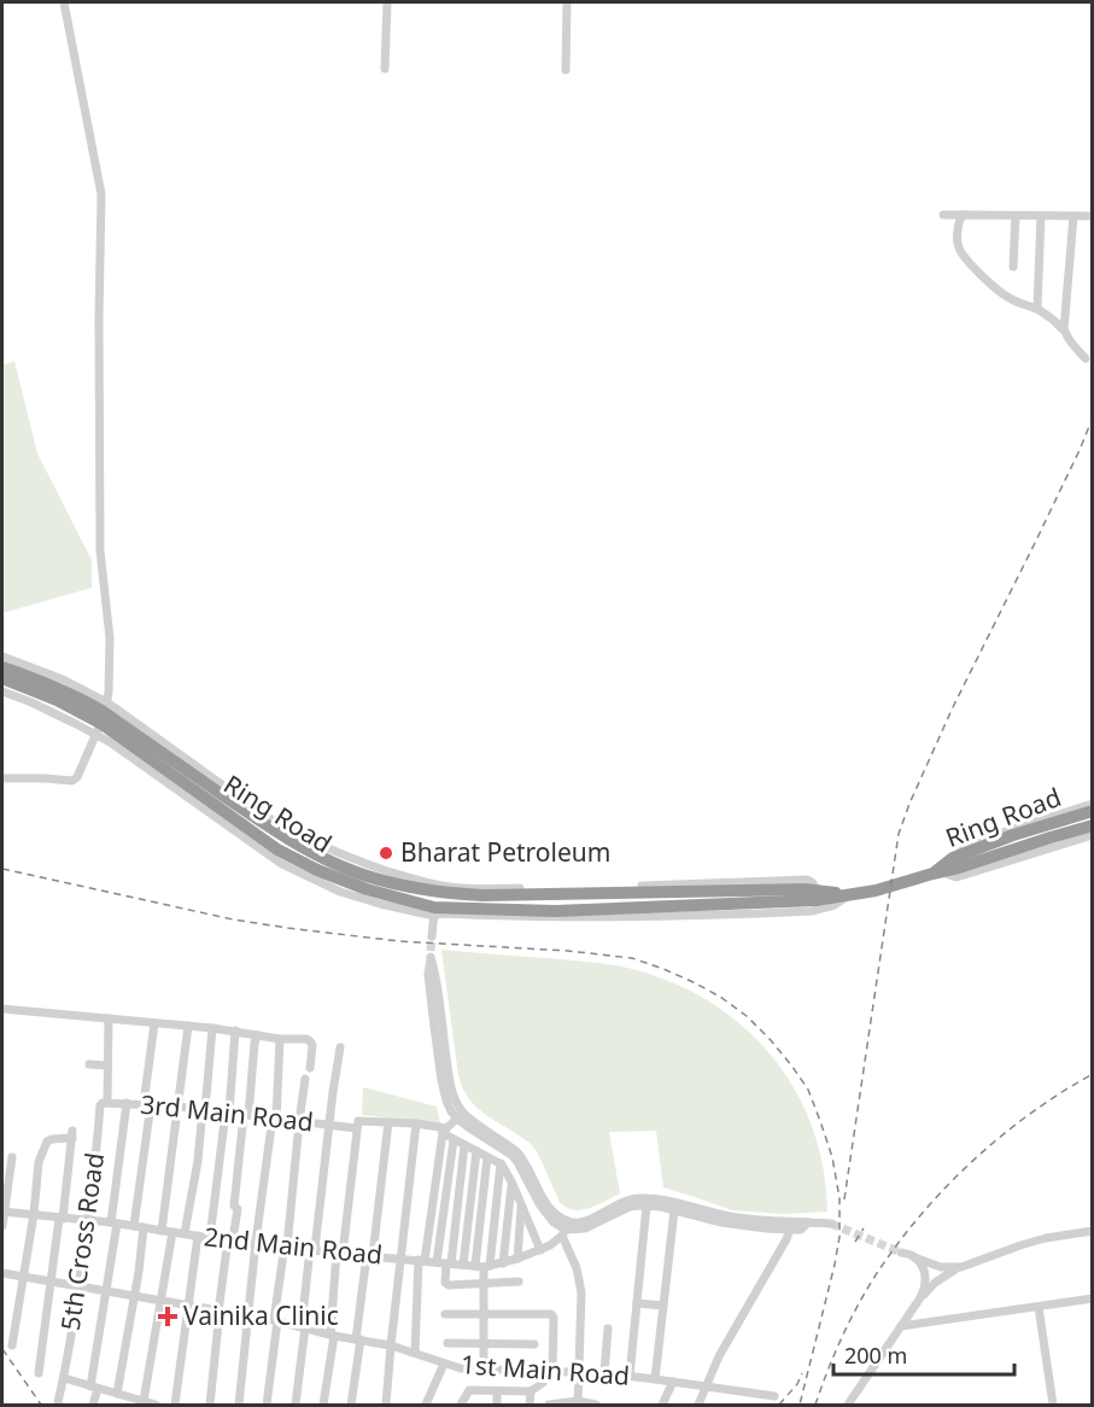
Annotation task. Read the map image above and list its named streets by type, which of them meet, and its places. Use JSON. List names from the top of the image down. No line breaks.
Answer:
{"streets":{"highway":["Ring Road"],"street":["3rd Main Road","5th Cross Road","2nd Main Road","1st Main Road"]},"crossings":[["3rd Main Road","5th Cross Road"],["5th Cross Road","2nd Main Road"],["5th Cross Road","1st Main Road"]],"places":{"other":["Bharat Petroleum"],"health":["Vainika Clinic"]},"scale_bar":"200 m"}
